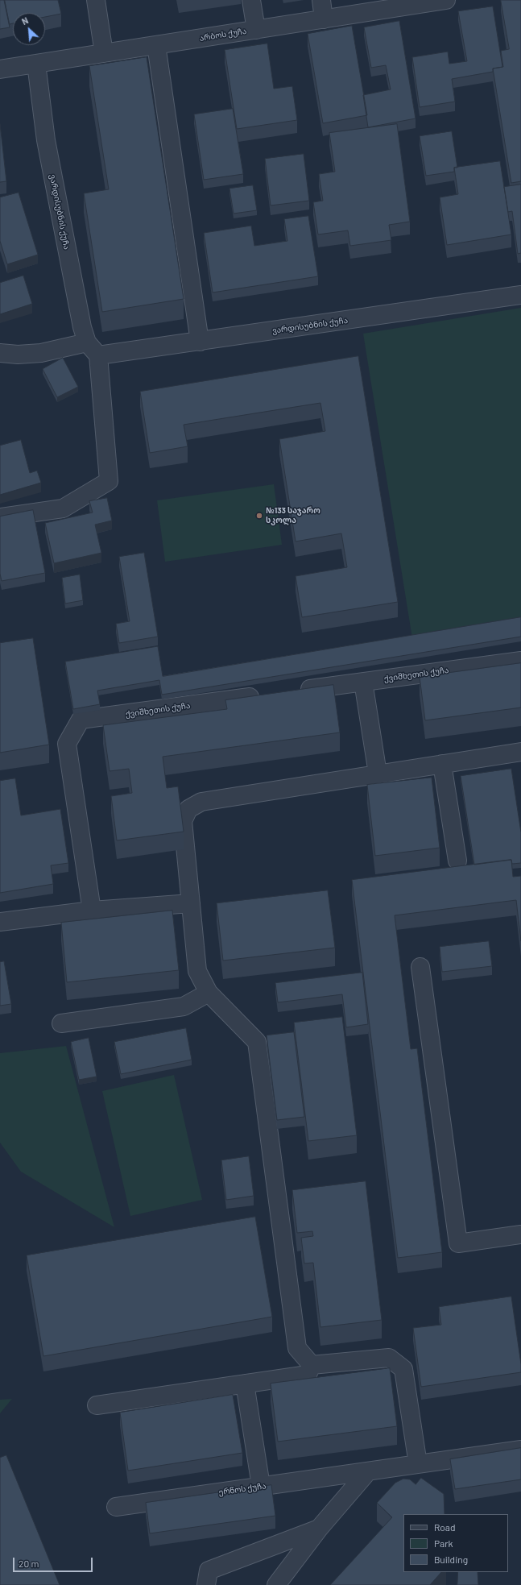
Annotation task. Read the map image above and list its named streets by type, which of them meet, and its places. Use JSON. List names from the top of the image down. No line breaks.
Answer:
{"streets":{"street":["არბოს ქუჩა","ვარდისუბნის ქუჩა","ქვიშხეთის ქუჩა","ერწოს ქუჩა"]},"crossings":[["არბოს ქუჩა","ვარდისუბნის ქუჩა"]],"places":["№133 საჯარო სკოლა"],"legend":["Road","Park","Building"],"scale_bar":"20 m","north":"top left"}
